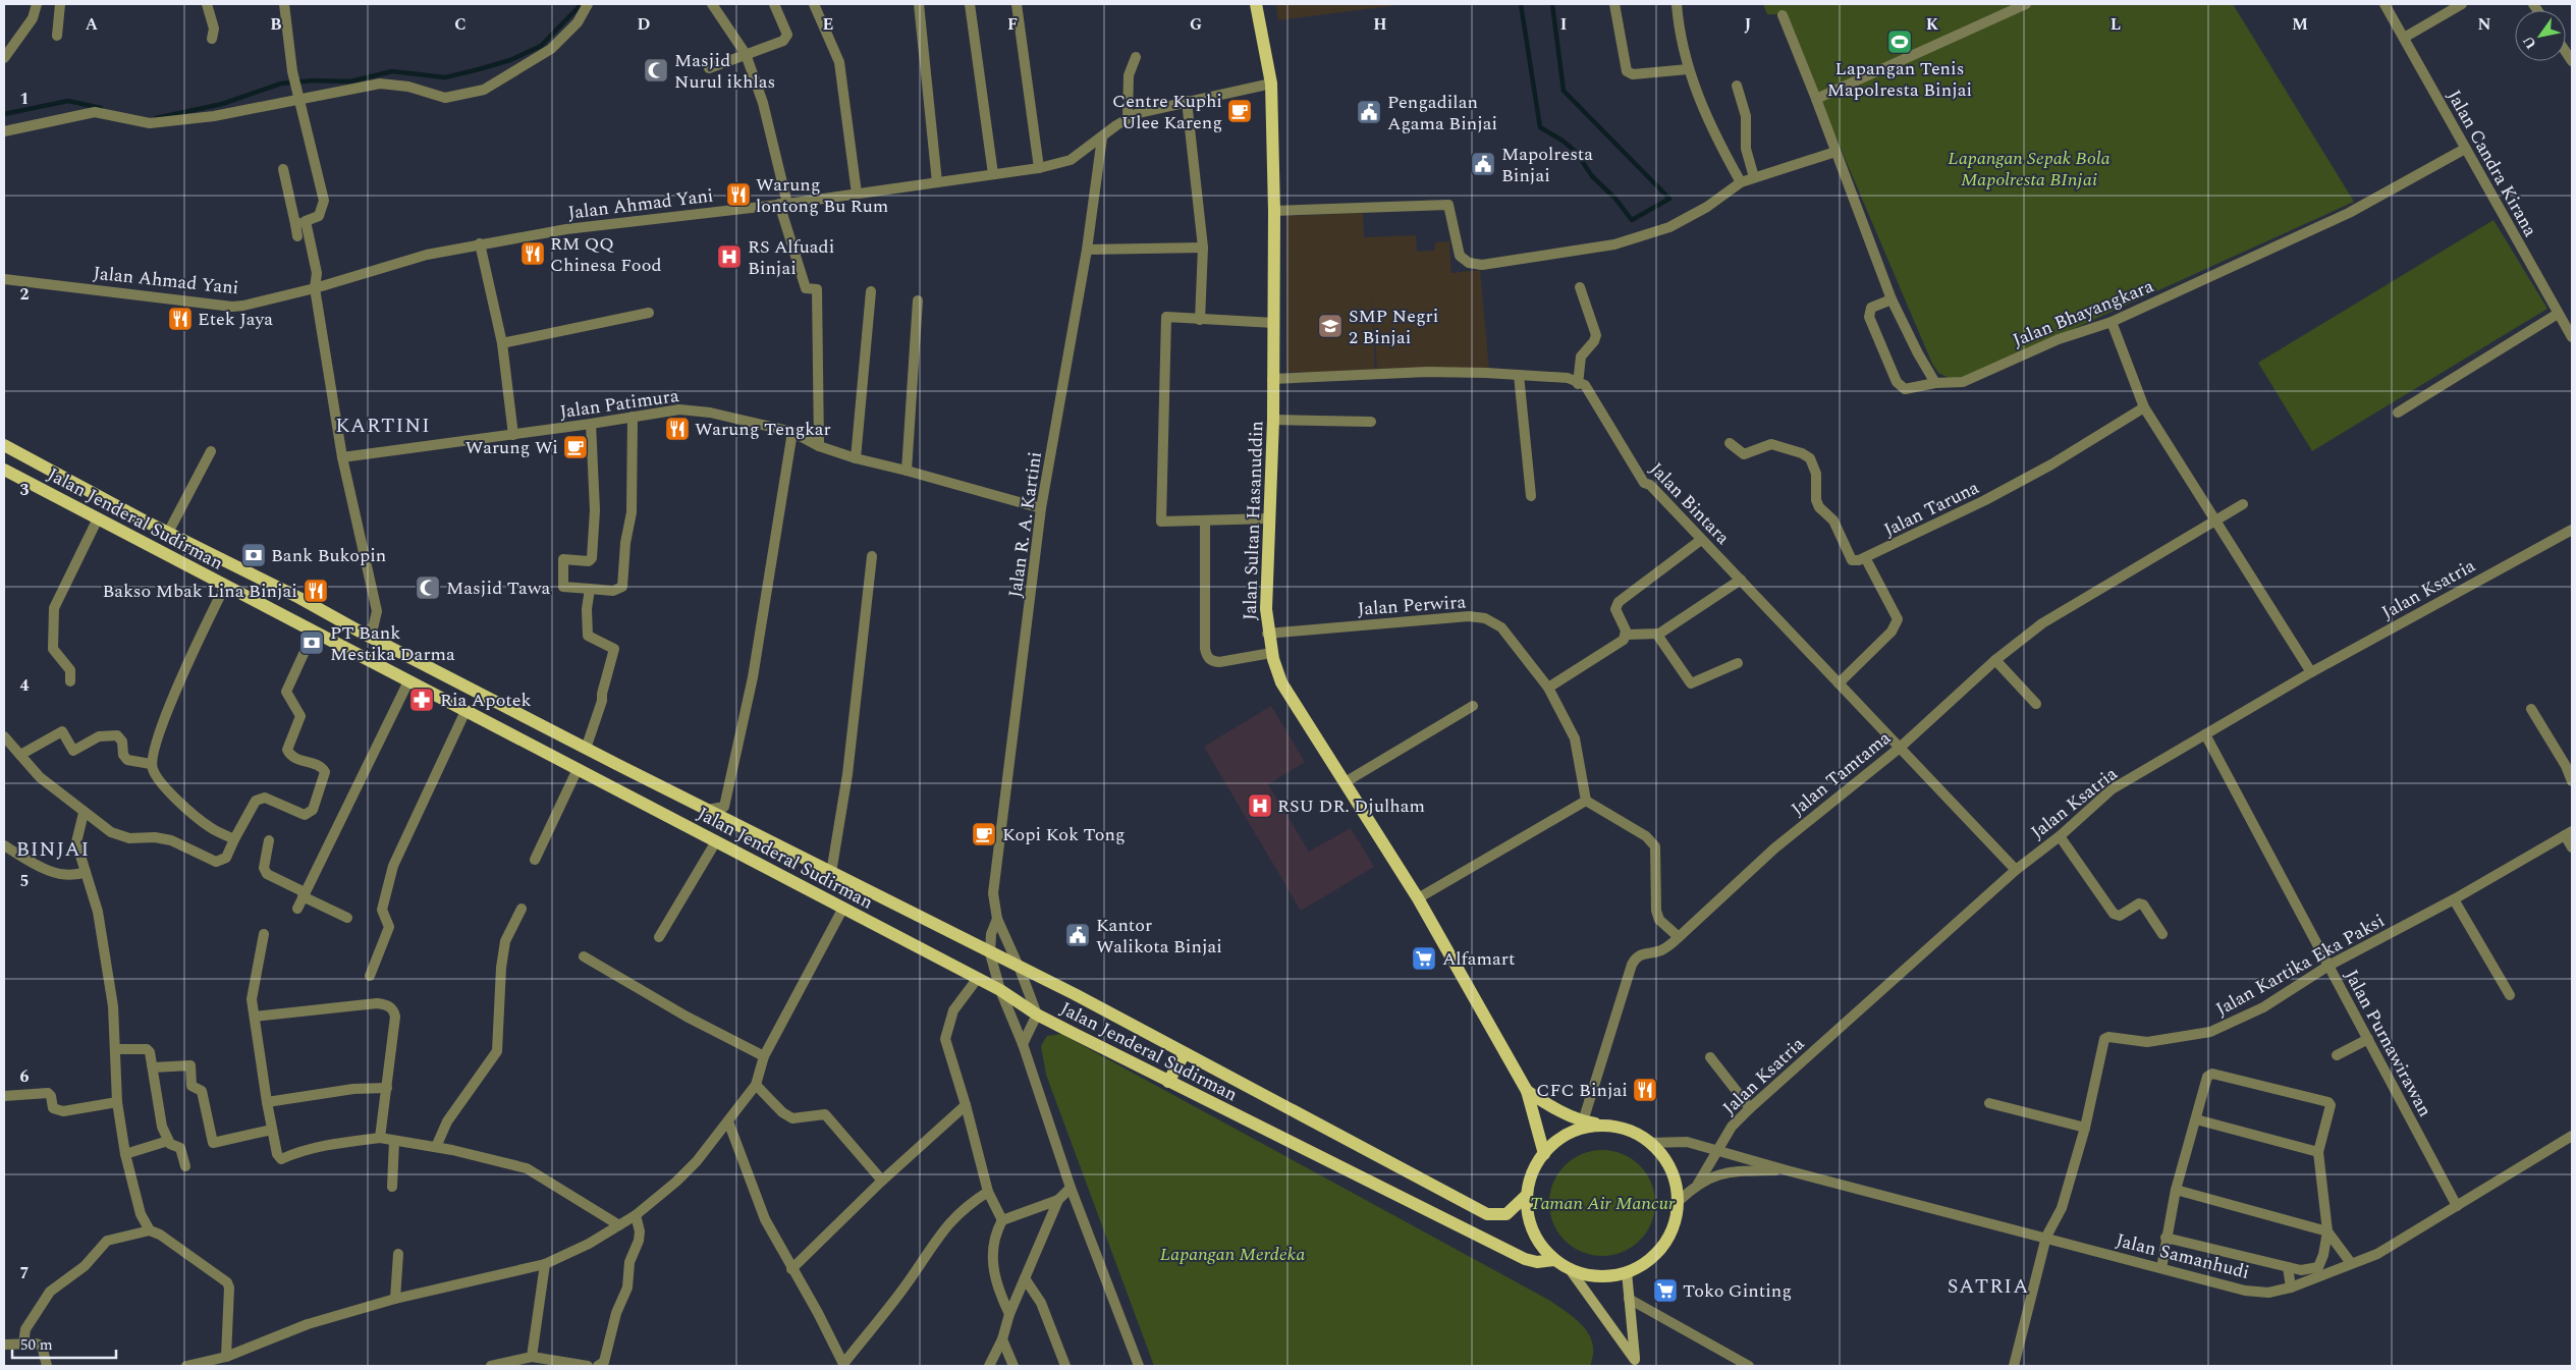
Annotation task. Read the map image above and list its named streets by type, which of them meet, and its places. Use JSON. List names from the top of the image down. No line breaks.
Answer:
{"streets":{"main road":["Jalan Jenderal Sudirman","Jalan Sultan Hasanuddin"],"street":["Jalan Candra Kirana","Jalan Ahmad Yani","Jalan Bhayangkara","Jalan Patimura","Jalan Bintara","Jalan Taruna","Jalan R. A. Kartini","Jalan Ksatria","Jalan Perwira","Jalan Tamtama","Jalan Kartika Eka Paksi","Jalan Purnawirawan","Jalan Samanhudi"]},"crossings":[["Jalan Candra Kirana","Jalan Bhayangkara"],["Jalan Ahmad Yani","Jalan Sultan Hasanuddin"],["Jalan Ahmad Yani","Jalan R. A. Kartini"],["Jalan Patimura","Jalan R. A. Kartini"],["Jalan Bintara","Jalan Sultan Hasanuddin"],["Jalan Bintara","Jalan Ksatria"],["Jalan Bintara","Jalan Tamtama"],["Jalan Jenderal Sudirman","Jalan Sultan Hasanuddin"],["Jalan Jenderal Sudirman","Jalan R. A. Kartini"],["Jalan Jenderal Sudirman","Jalan Samanhudi"],["Jalan Sultan Hasanuddin","Jalan Perwira"],["Jalan Sultan Hasanuddin","Jalan Tamtama"],["Jalan Sultan Hasanuddin","Jalan Samanhudi"],["Jalan Ksatria","Jalan Purnawirawan"],["Jalan Ksatria","Jalan Samanhudi"],["Jalan Kartika Eka Paksi","Jalan Purnawirawan"],["Jalan Kartika Eka Paksi","Jalan Samanhudi"],["Jalan Purnawirawan","Jalan Samanhudi"]],"districts":["KARTINI","BINJAI","SATRIA"],"parks":["Lapangan Sepak Bola Mapolresta BInjai","Taman Air Mancur","Lapangan Merdeka"],"places":{"sports":["Lapangan Tenis Mapolresta Binjai"],"mosque":["Masjid Nurul ikhlas","Masjid Tawa"],"cafe":["Centre Kuphi Ulee Kareng","Warung Wi","Kopi Kok Tong"],"public building":["Pengadilan Agama Binjai","Mapolresta Binjai","Kantor Walikota Binjai"],"restaurant":["Warung lontong Bu Rum","RM QQ Chinesa Food","Etek Jaya","Warung Tengkar","Bakso Mbak Lina Binjai","CFC Binjai"],"hospital":["RS Alfuadi Binjai","RSU DR. Djulham"],"school or university":["SMP Negri 2 Binjai"],"bank":["Bank Bukopin","PT Bank Mestika Darma"],"pharmacy":["Ria Apotek"],"supermarket":["Alfamart","Toko Ginting"]},"scale_bar":"50 m","north":"bottom left","grid":{"columns":["A","B","C","D","E","F","G","H","I","J","K","L","M","N"],"rows":["1","2","3","4","5","6","7"]}}
